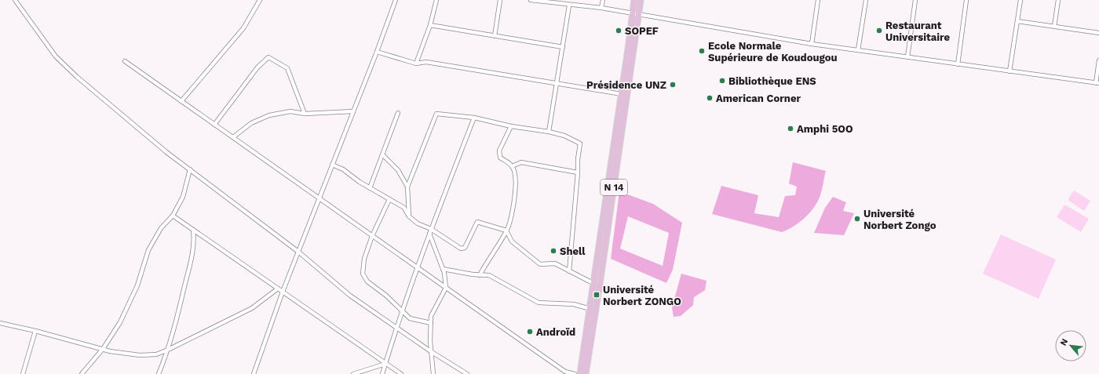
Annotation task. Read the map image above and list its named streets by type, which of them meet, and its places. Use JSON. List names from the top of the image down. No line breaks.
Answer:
{"streets":{"main road":["N 14"]},"places":{"other":["SOPEF","Restaurant Universitaire","Ecole Normale Supérieure de Koudougou","Bibliothèque ENS","Présidence UNZ","American Corner","Amphi 5OO","Université Norbert Zongo","Shell","Androïd"],"transit":["Université Norbert ZONGO"]},"north":"top left"}
